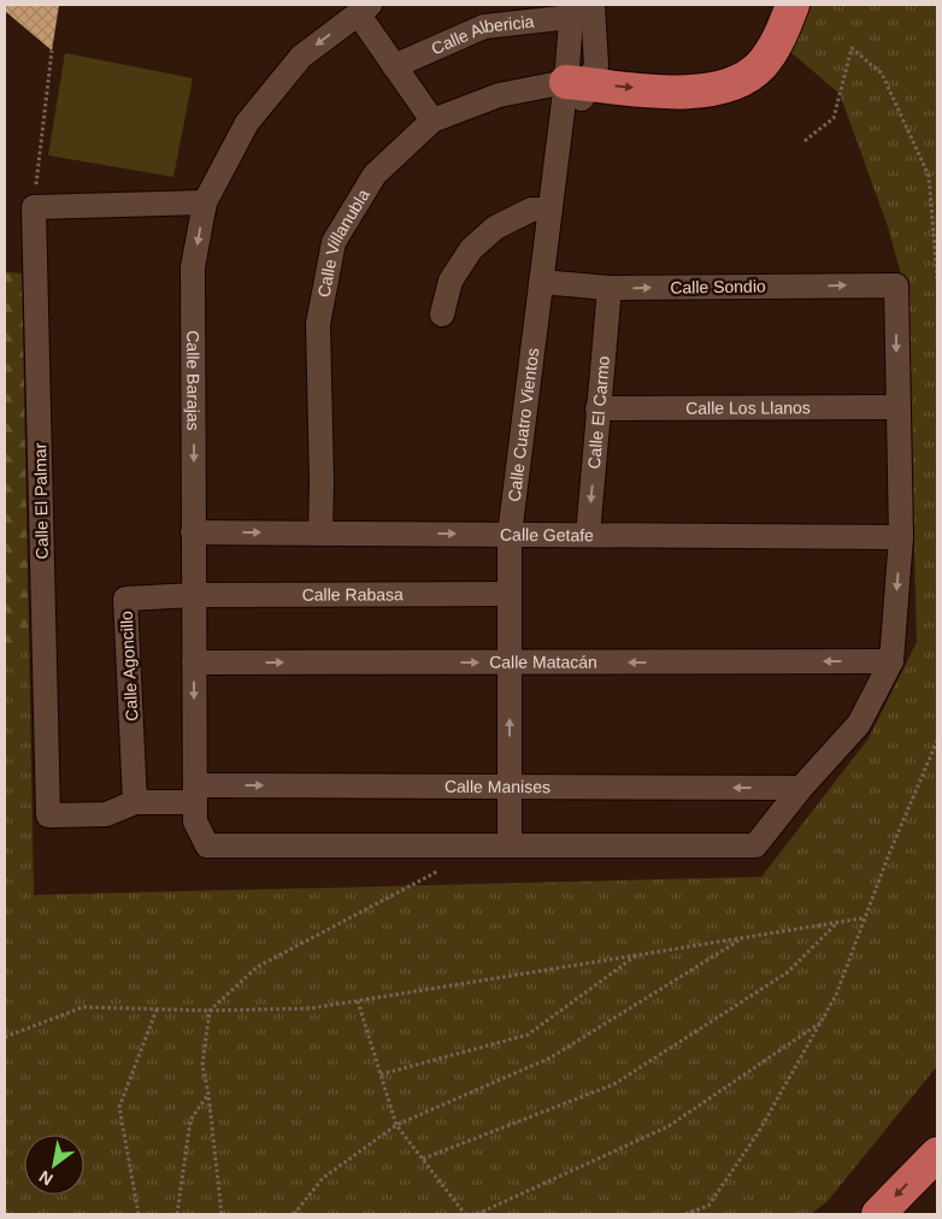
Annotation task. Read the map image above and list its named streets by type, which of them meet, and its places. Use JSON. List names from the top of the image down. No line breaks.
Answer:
{"streets":{"street":["Calle Albericia","Calle Villanubla","Calle Sondio","Calle Barajas","Calle Los Llanos","Calle El Carmo","Calle Cuatro Vientos","Calle El Palmar","Calle Getafe","Calle Rabasa","Calle Matacán","Calle Agoncillo","Calle Manises"]},"crossings":[["Calle Albericia","Calle Cuatro Vientos"],["Calle Villanubla","Calle Cuatro Vientos"],["Calle Villanubla","Calle Getafe"],["Calle Sondio","Calle Los Llanos"],["Calle Sondio","Calle El Carmo"],["Calle Sondio","Calle Cuatro Vientos"],["Calle Barajas","Calle El Palmar"],["Calle Barajas","Calle Getafe"],["Calle Barajas","Calle Rabasa"],["Calle Barajas","Calle Matacán"],["Calle Barajas","Calle Agoncillo"],["Calle Barajas","Calle Manises"],["Calle Los Llanos","Calle El Carmo"],["Calle El Carmo","Calle Getafe"],["Calle Cuatro Vientos","Calle Getafe"],["Calle Cuatro Vientos","Calle Rabasa"],["Calle Cuatro Vientos","Calle Matacán"],["Calle Cuatro Vientos","Calle Manises"],["Calle El Palmar","Calle Agoncillo"],["Calle El Palmar","Calle Manises"],["Calle Rabasa","Calle Agoncillo"]],"one_way":["Calle Barajas","Calle El Carmo","Calle Getafe"],"north":"bottom left"}
